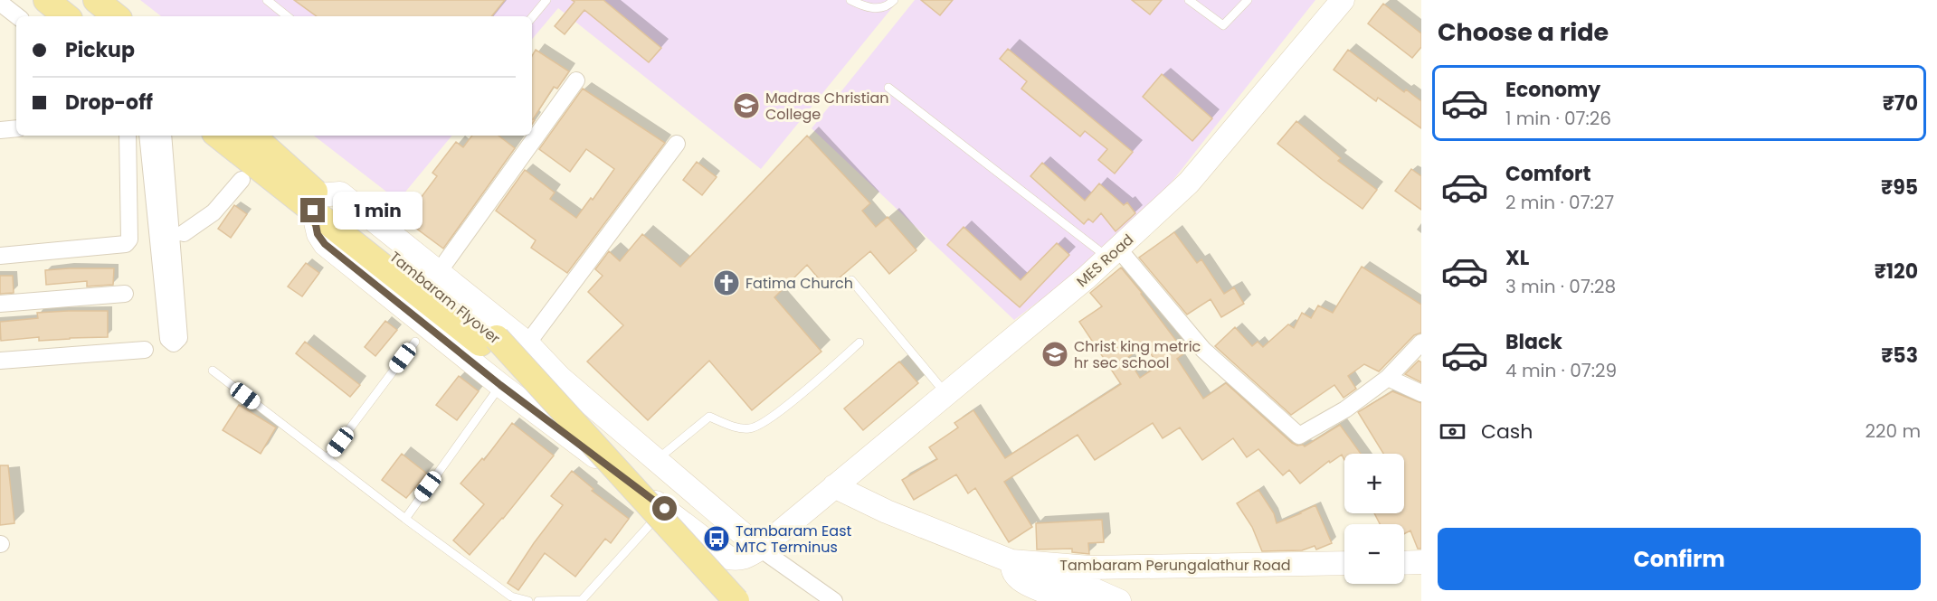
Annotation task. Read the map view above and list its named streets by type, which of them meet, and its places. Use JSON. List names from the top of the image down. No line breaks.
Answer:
{"streets":{"main road":["Tambaram Flyover"],"street":["MES Road","Tambaram Perungalathur Road"]},"crossings":[["MES Road","Tambaram Perungalathur Road"]],"places":{"school or university":["Madras Christian College","Christ king metric hr sec school"],"church":["Fatima Church"],"bus stop":["Tambaram East MTC Terminus"]},"page":{"heading":"Choose a ride","banner":["Pickup","Drop-off"],"list":[{"name":"Economy","note":"1 min · 07:26","value":"₹70"},{"name":"Comfort","note":"2 min · 07:27","value":"₹95"},{"name":"XL","note":"3 min · 07:28","value":"₹120"},{"name":"Black","note":"4 min · 07:29","value":"₹53"}],"bubble":"1 min","pay":["Cash","220 m"],"map_buttons":["+","−"],"buttons":"Confirm"}}
